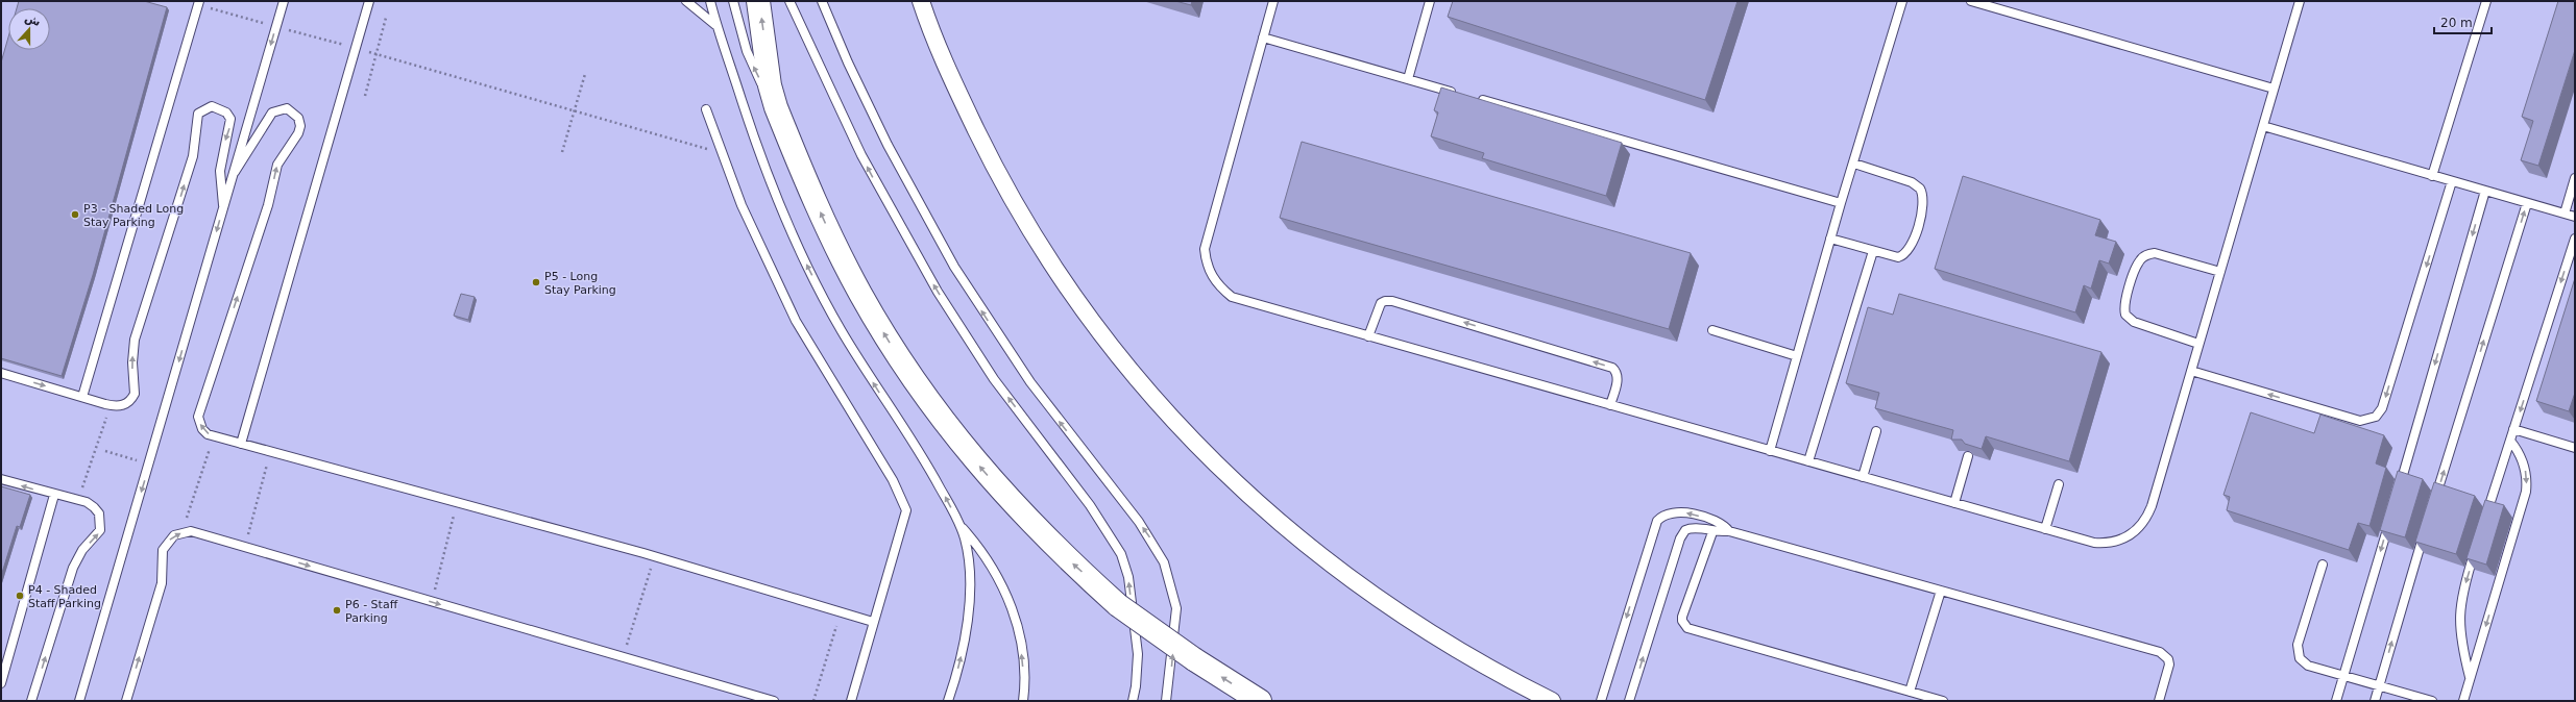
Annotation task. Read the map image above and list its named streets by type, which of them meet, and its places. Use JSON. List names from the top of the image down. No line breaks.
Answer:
{"places":["P3 - Shaded Long Stay Parking","P5 - Long Stay Parking","P4 - Shaded Staff Parking","P6 - Staff Parking"],"scale_bar":"20 m","north":"top"}
